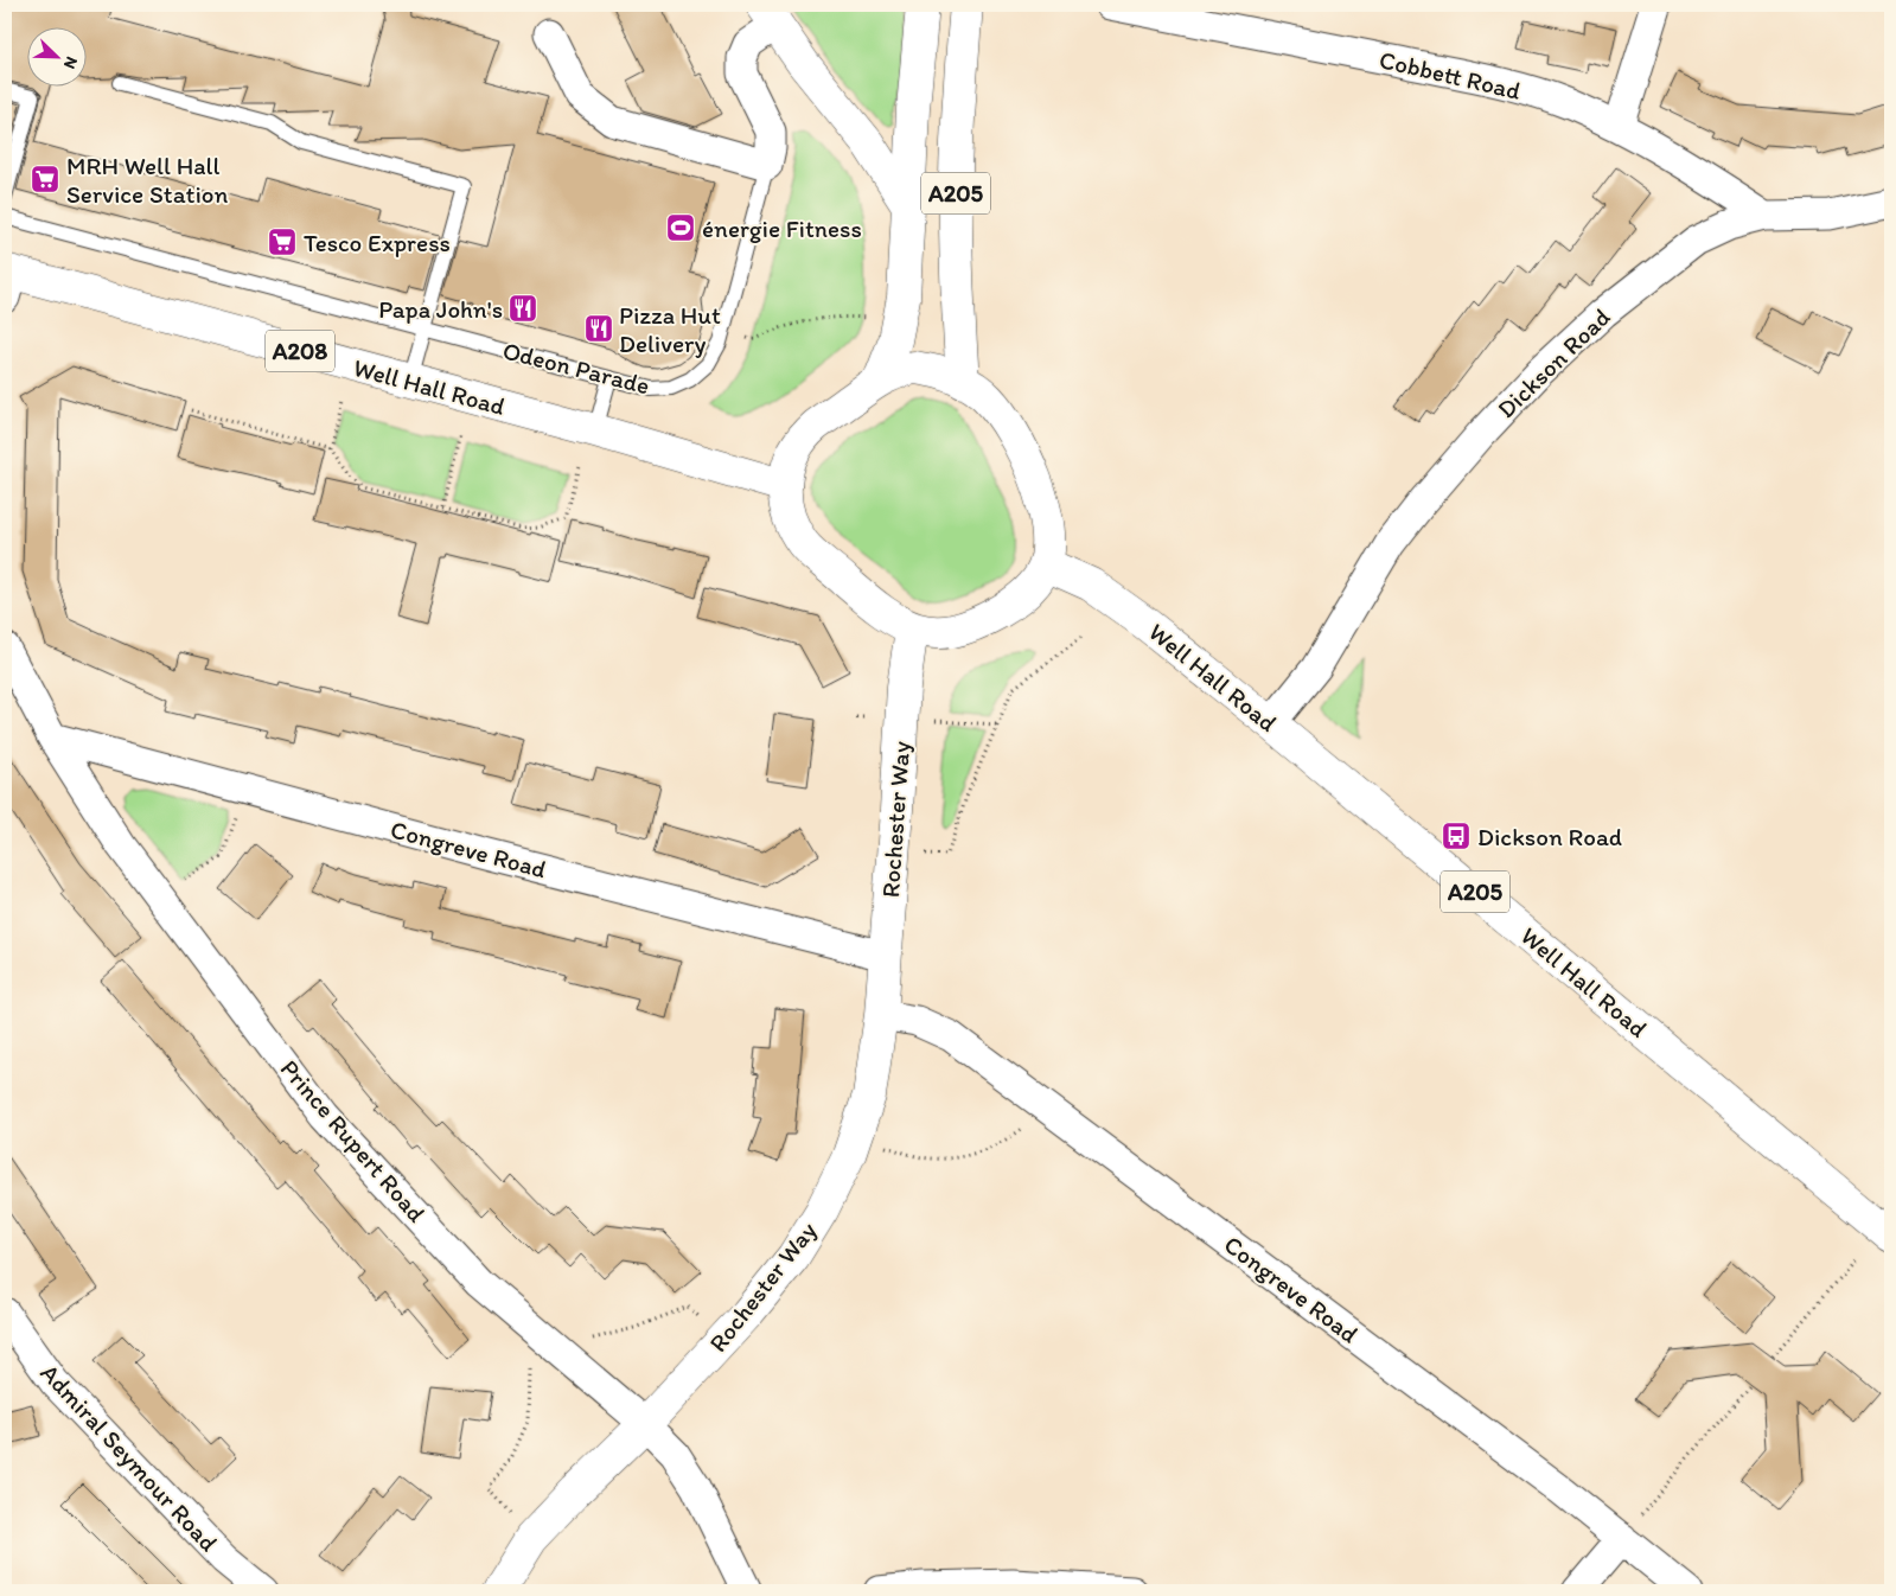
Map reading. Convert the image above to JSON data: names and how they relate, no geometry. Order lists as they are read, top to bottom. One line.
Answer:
{"streets":{"main road":["A205","A208","Well Hall Road","Rochester Way"],"street":["Cobbett Road","Dickson Road","Odeon Parade","Congreve Road","Prince Rupert Road","Admiral Seymour Road"]},"crossings":[["Cobbett Road","Dickson Road"],["A205","Odeon Parade"],["Dickson Road","Well Hall Road"],["Rochester Way","Congreve Road"],["Rochester Way","Prince Rupert Road"],["Congreve Road","Prince Rupert Road"]],"places":{"supermarket":["MRH Well Hall Service Station","Tesco Express"],"sports":["énergie Fitness"],"restaurant":["Papa John's","Pizza Hut Delivery"],"bus stop":["Dickson Road"]},"north":"bottom right"}
